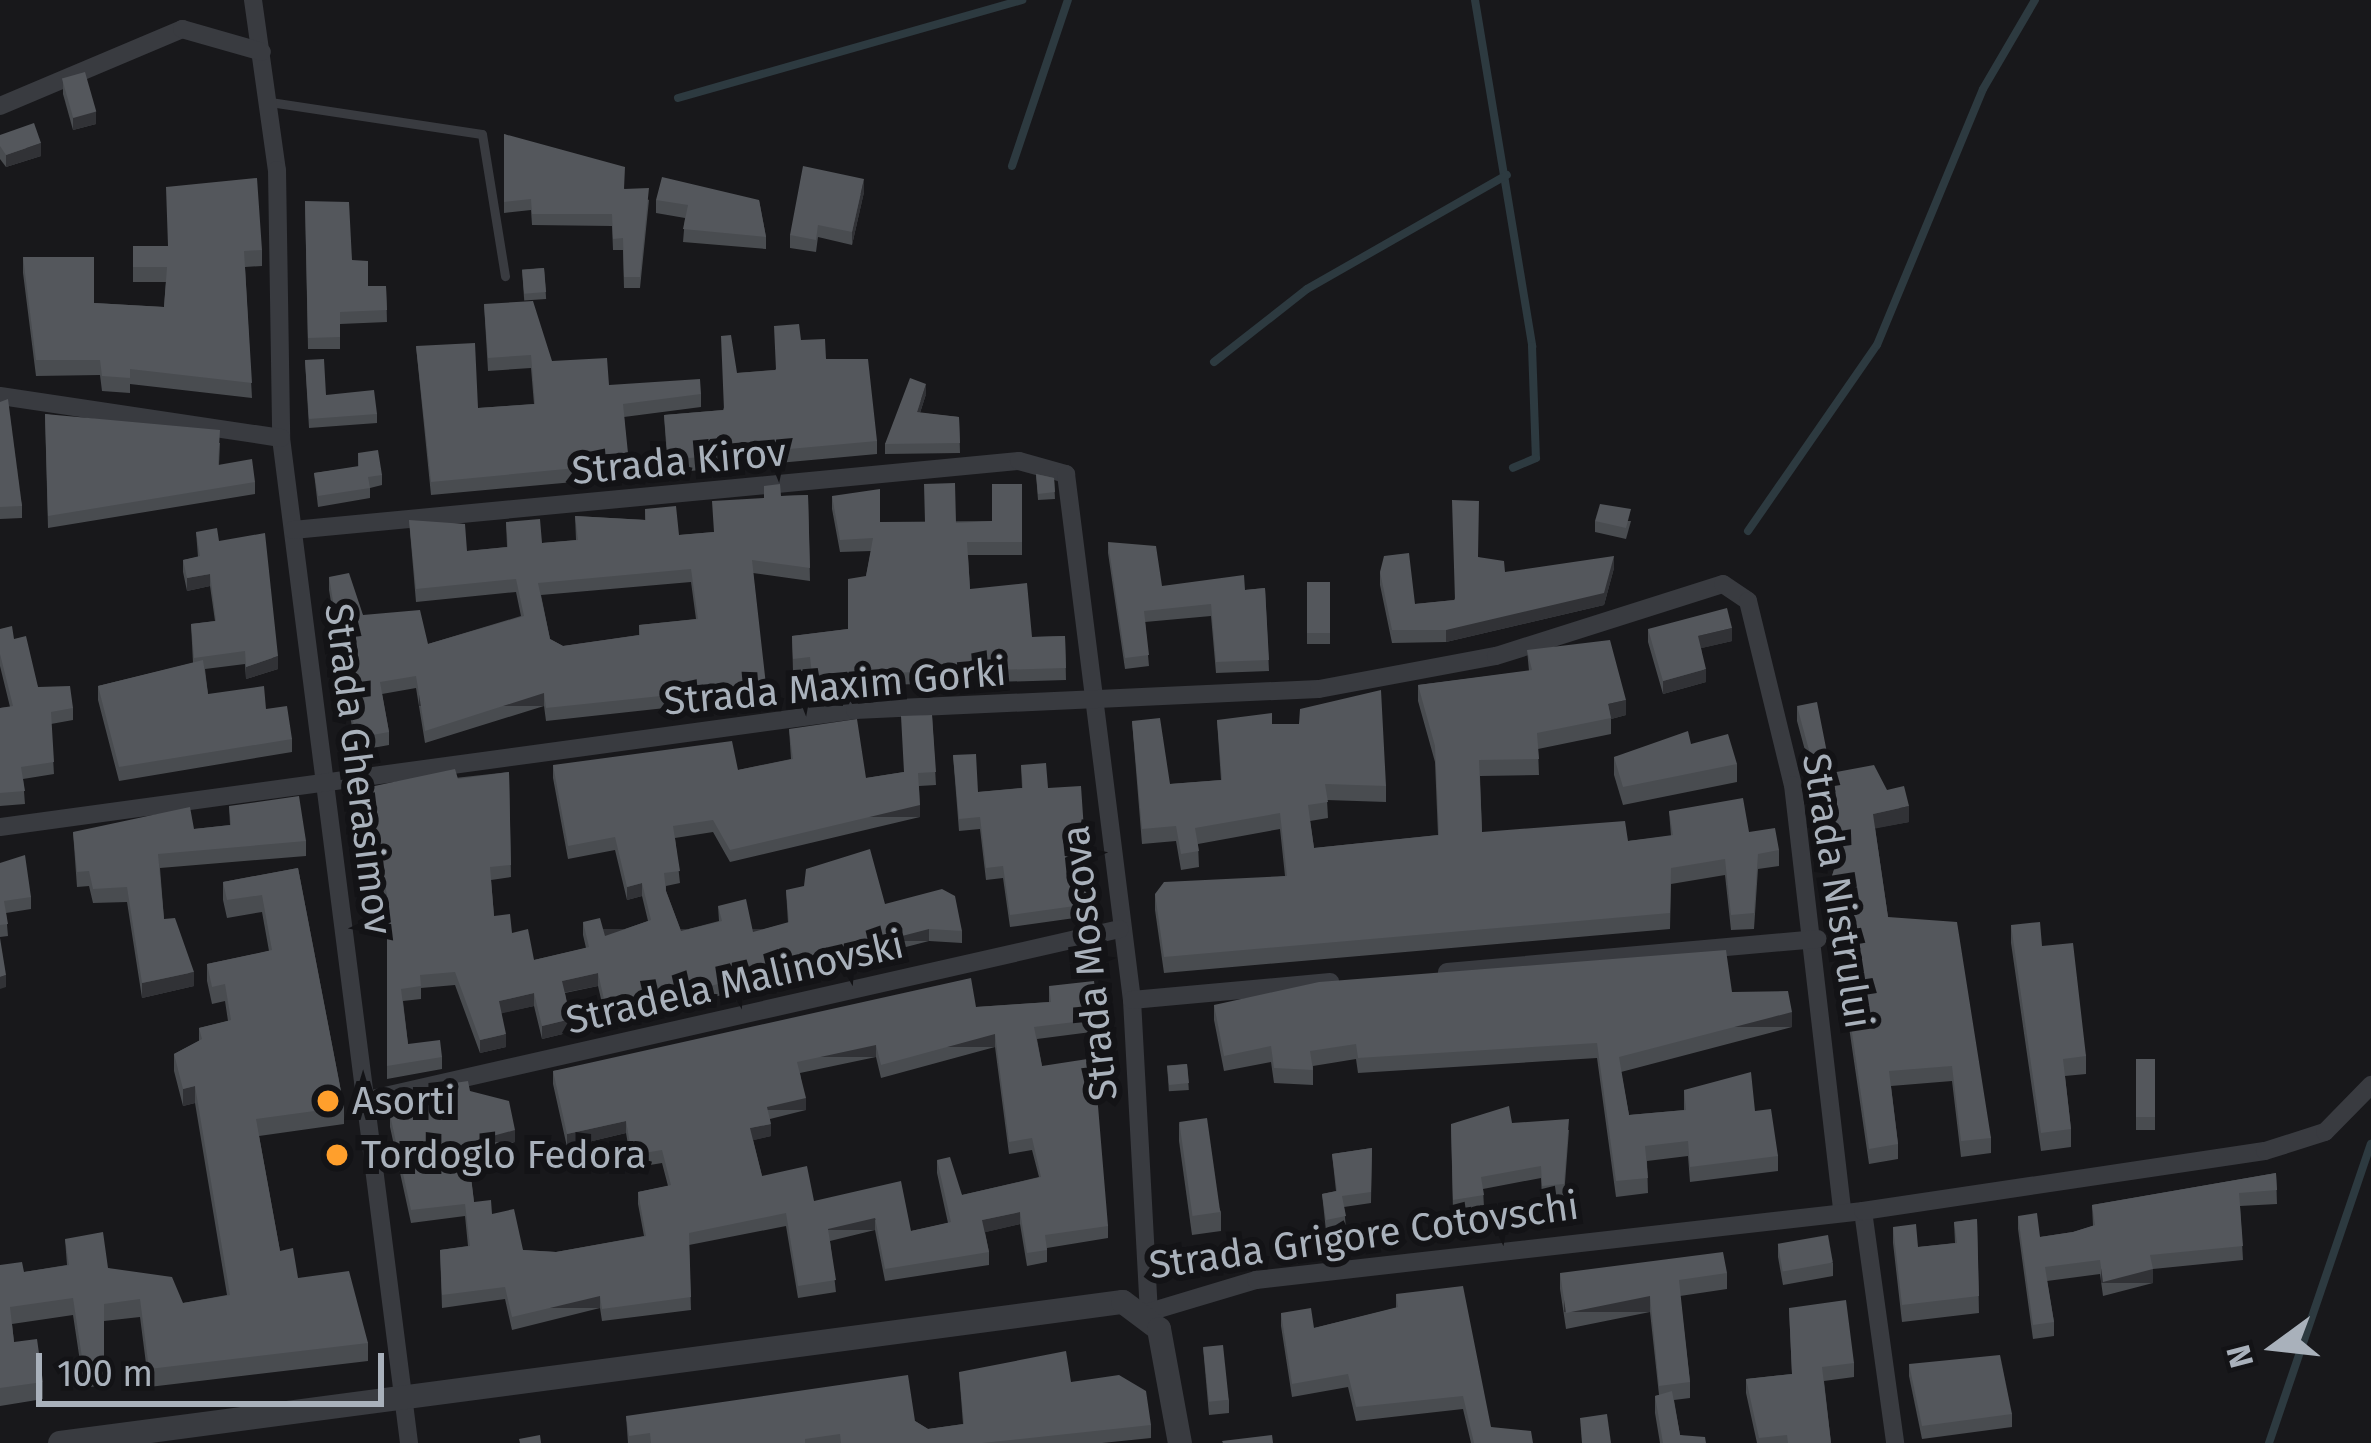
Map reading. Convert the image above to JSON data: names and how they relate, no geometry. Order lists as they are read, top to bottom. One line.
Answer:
{"streets":{"street":["Strada Kirov","Strada Maxim Gorki","Strada Gherasimov","Strada Nistrului","Strada Moscova","Stradela Malinovski","Strada Grigore Cotovschi"]},"crossings":[["Strada Kirov","Strada Gherasimov"],["Strada Kirov","Strada Moscova"],["Strada Maxim Gorki","Strada Gherasimov"],["Strada Maxim Gorki","Strada Nistrului"],["Strada Maxim Gorki","Strada Moscova"],["Strada Gherasimov","Stradela Malinovski"],["Strada Gherasimov","Strada Grigore Cotovschi"],["Strada Nistrului","Strada Grigore Cotovschi"],["Strada Moscova","Stradela Malinovski"],["Strada Moscova","Strada Grigore Cotovschi"]],"places":["Asorti","Tordoglo Fedora"],"scale_bar":"100 m","north":"left"}
